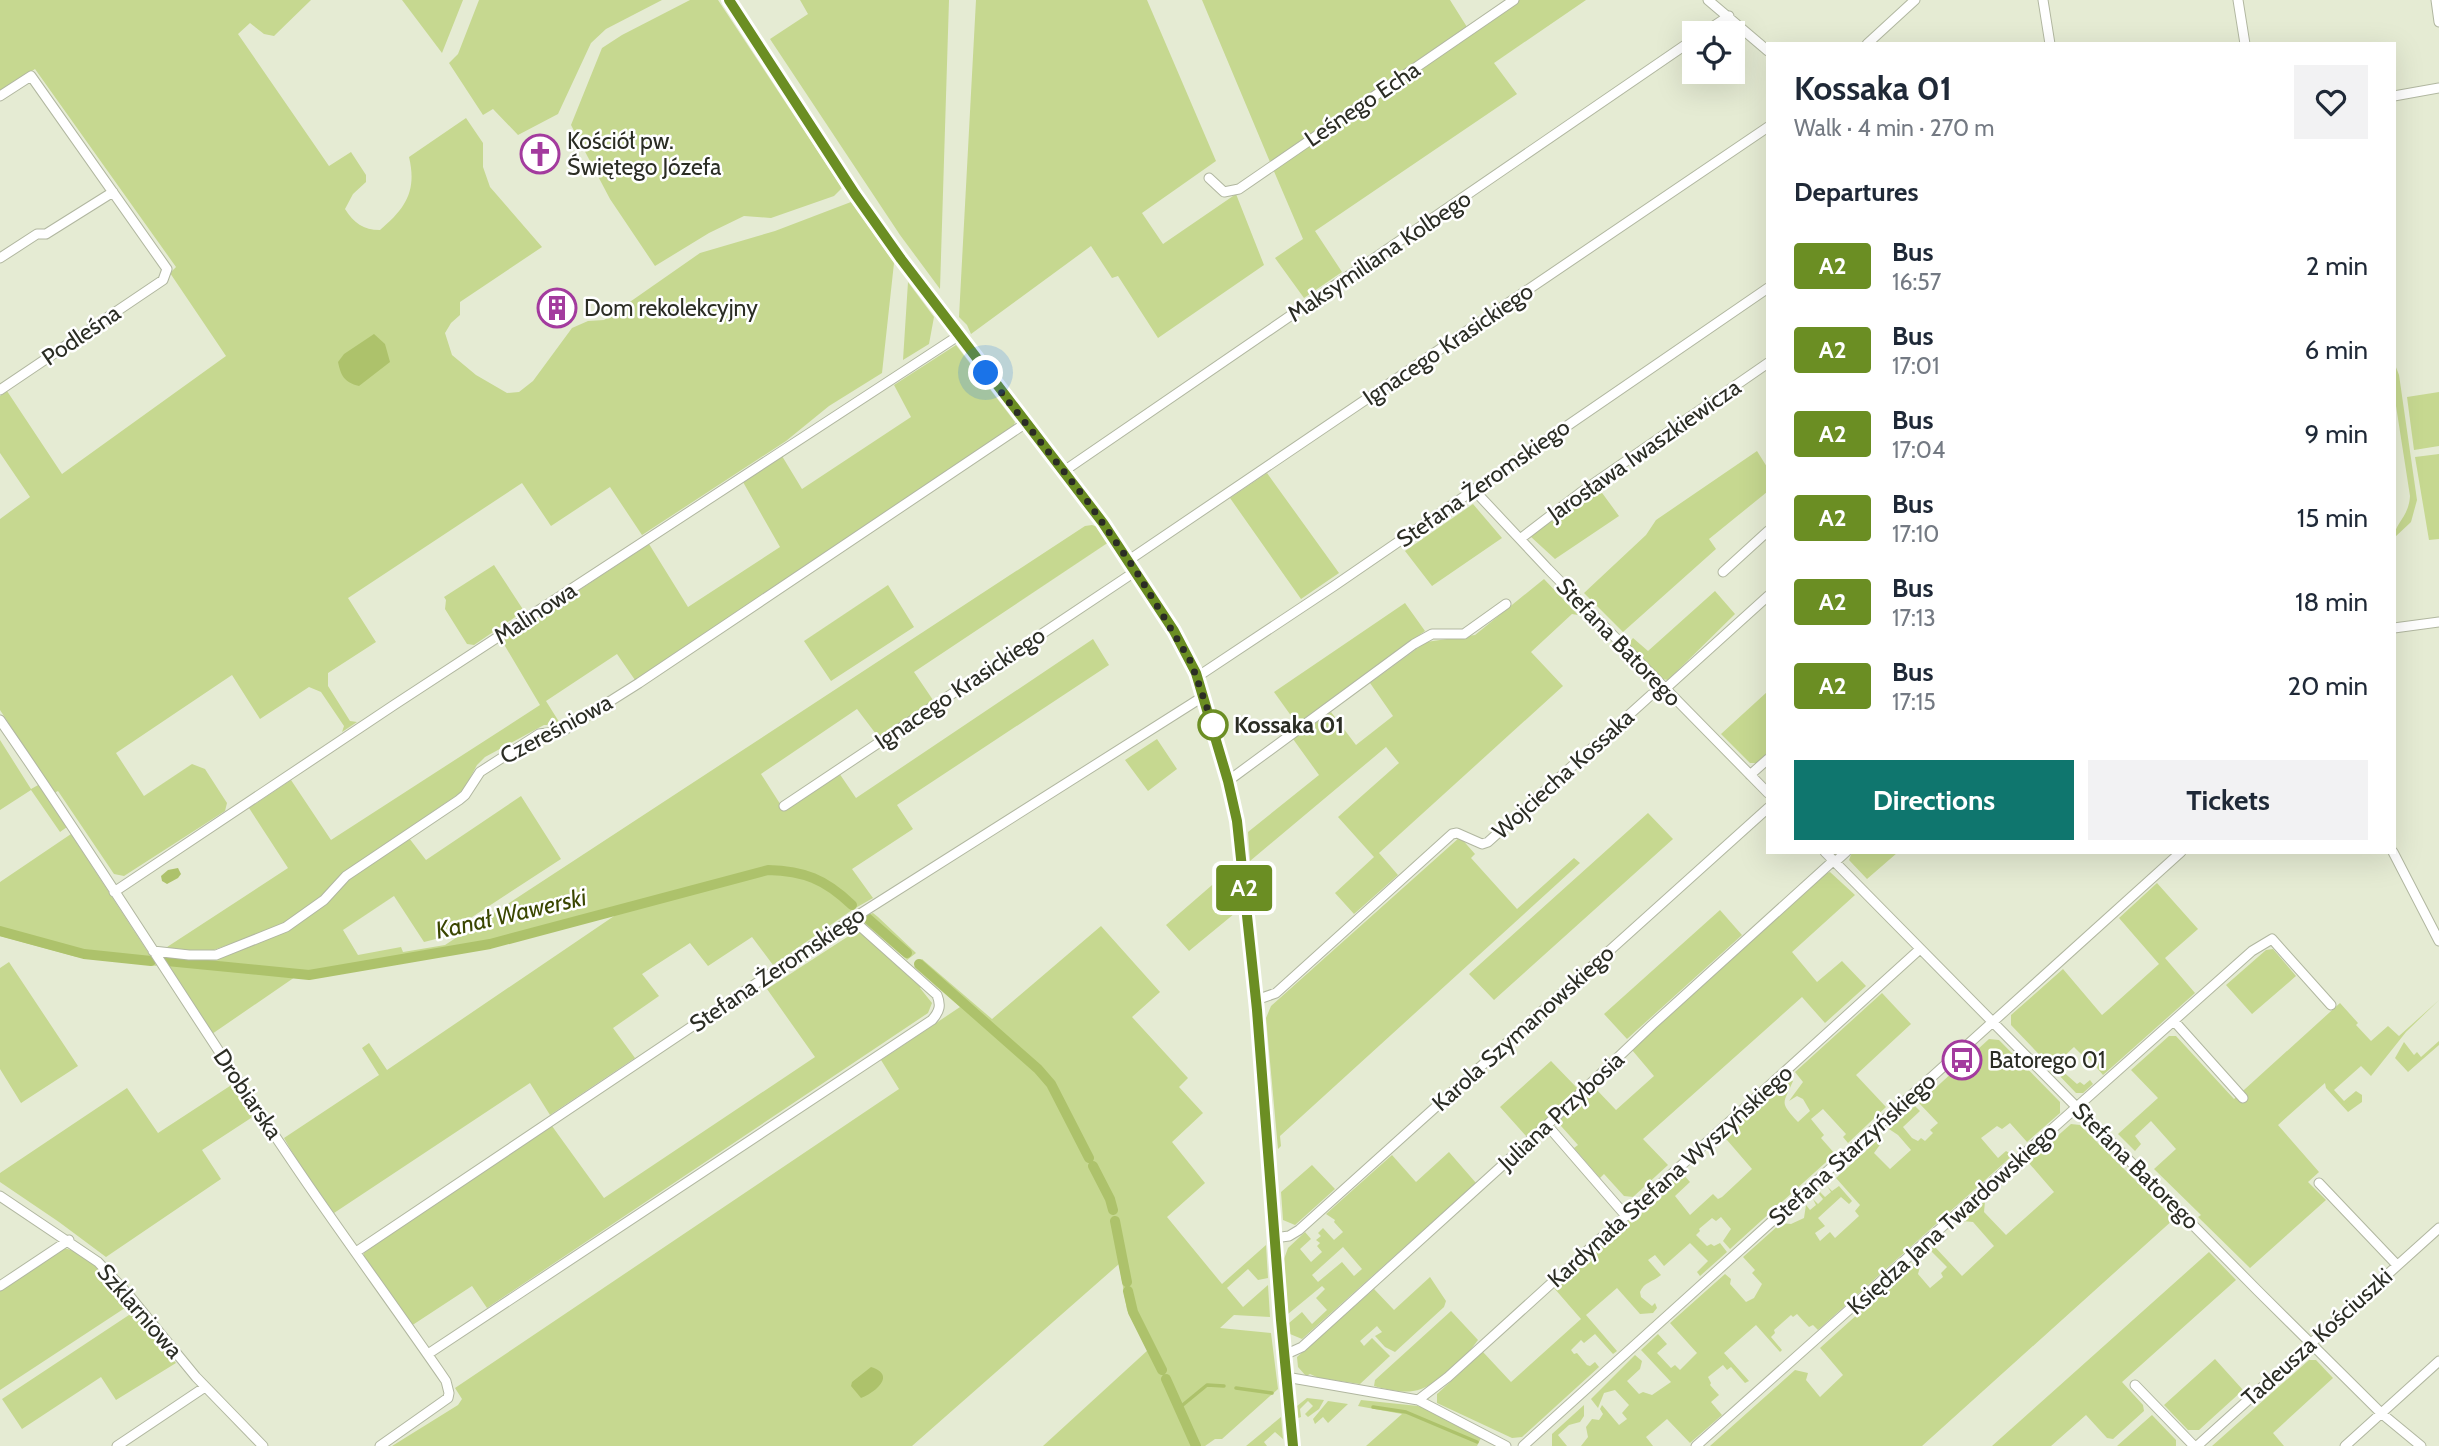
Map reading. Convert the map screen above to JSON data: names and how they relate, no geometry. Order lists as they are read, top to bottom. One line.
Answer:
{"streets":{"street":["Leśnego Echa","Maksymiliana Kolbego","Podleśna","Ignacego Krasickiego","Jarosława Iwaszkiewicza","Stefana Żeromskiego","Malinowa","Stefana Batorego","Czereśniowa","Wojciecha Kossaka","Karola Szymanowskiego","Drobiarska","Juliana Przybosia","Stefana Starzyńskiego","Kardynała Stefana Wyszyńskiego","Księdza Jana Twardowskiego","Szklarniowa","Tadeusza Kościuszki"]},"crossings":[["Jarosława Iwaszkiewicza","Stefana Batorego"],["Stefana Żeromskiego","Stefana Batorego"],["Stefana Żeromskiego","Drobiarska"],["Malinowa","Drobiarska"],["Stefana Batorego","Wojciecha Kossaka"],["Stefana Batorego","Juliana Przybosia"],["Stefana Batorego","Stefana Starzyńskiego"],["Stefana Batorego","Kardynała Stefana Wyszyńskiego"],["Stefana Batorego","Księdza Jana Twardowskiego"],["Stefana Batorego","Tadeusza Kościuszki"],["Czereśniowa","Drobiarska"]],"water":["Kanał Wawerski"],"places":{"church":["Kościół pw. Świętego Józefa"],"building":["Dom rekolekcyjny"],"other":["Kossaka 01"],"bus stop":["Batorego 01"]},"lines":["bus line A2"],"page":{"on_map":"A2","heading":[["Kossaka 01","Walk · 4 min · 270 m"],"Departures"],"list":[{"mark":"A2","name":"Bus","note":"16:57","value":"2 min"},{"mark":"A2","name":"Bus","note":"17:01","value":"6 min"},{"mark":"A2","name":"Bus","note":"17:04","value":"9 min"},{"mark":"A2","name":"Bus","note":"17:10","value":"15 min"},{"mark":"A2","name":"Bus","note":"17:13","value":"18 min"},{"mark":"A2","name":"Bus","note":"17:15","value":"20 min"}],"buttons":["Directions","Tickets"]}}
